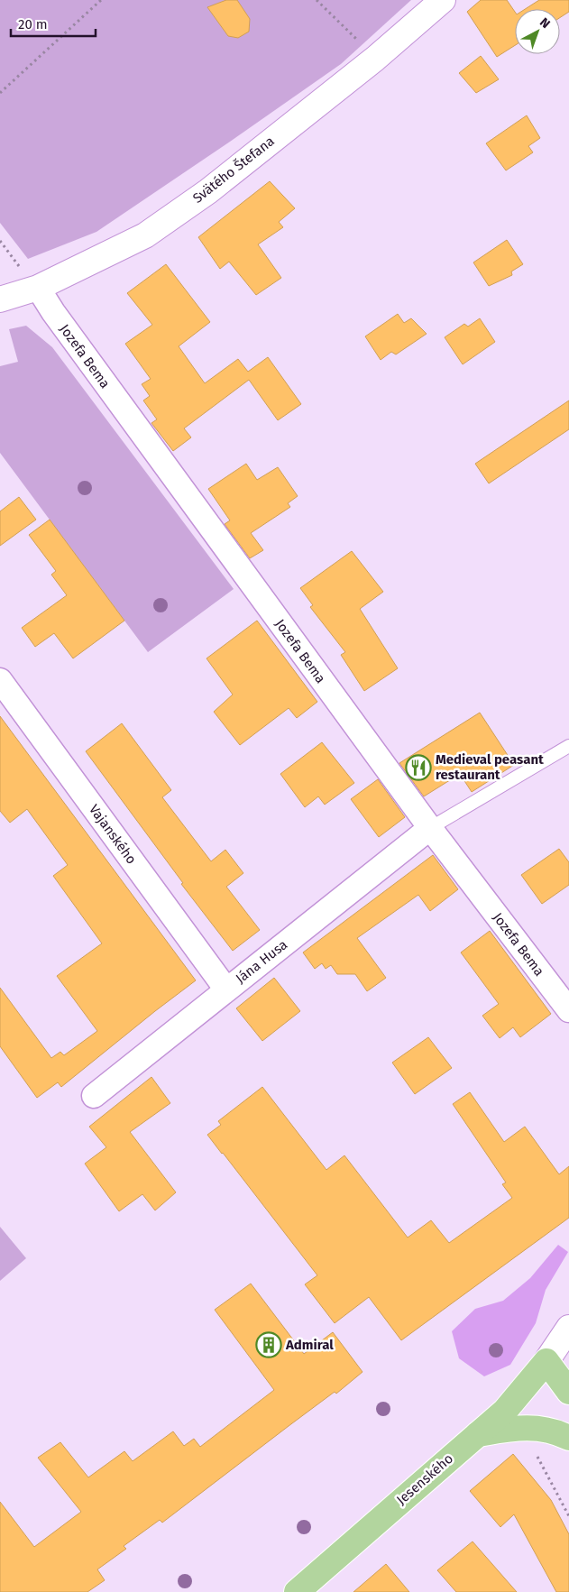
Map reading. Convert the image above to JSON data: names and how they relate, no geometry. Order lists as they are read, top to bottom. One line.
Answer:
{"streets":{"main road":["Jesenského"],"street":["Svätého Štefana","Jozefa Bema","Vajanského","Jána Husa"]},"crossings":[["Svätého Štefana","Jozefa Bema"],["Jozefa Bema","Jána Husa"],["Vajanského","Jána Husa"]],"places":{"restaurant":["Medieval peasant restaurant"],"building":["Admiral"]},"scale_bar":"20 m","north":"top right"}
